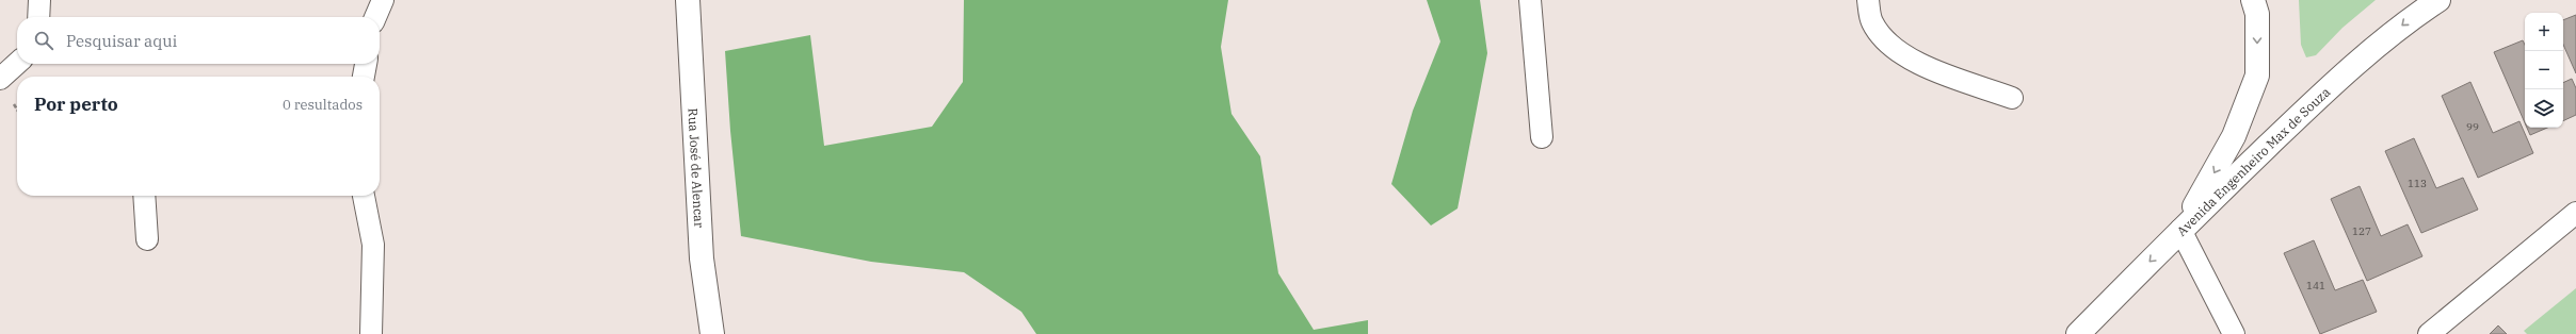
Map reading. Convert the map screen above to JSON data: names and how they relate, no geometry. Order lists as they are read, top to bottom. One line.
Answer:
{"streets":{"main road":["Avenida Engenheiro Max de Souza","Rua José de Alencar"]},"one_way":["Avenida Engenheiro Max de Souza"],"house_numbers":["99","113","127","141"],"page":{"map_buttons":["+","−"],"search":"Pesquisar aqui","heading":["Por perto","0 resultados"]}}
